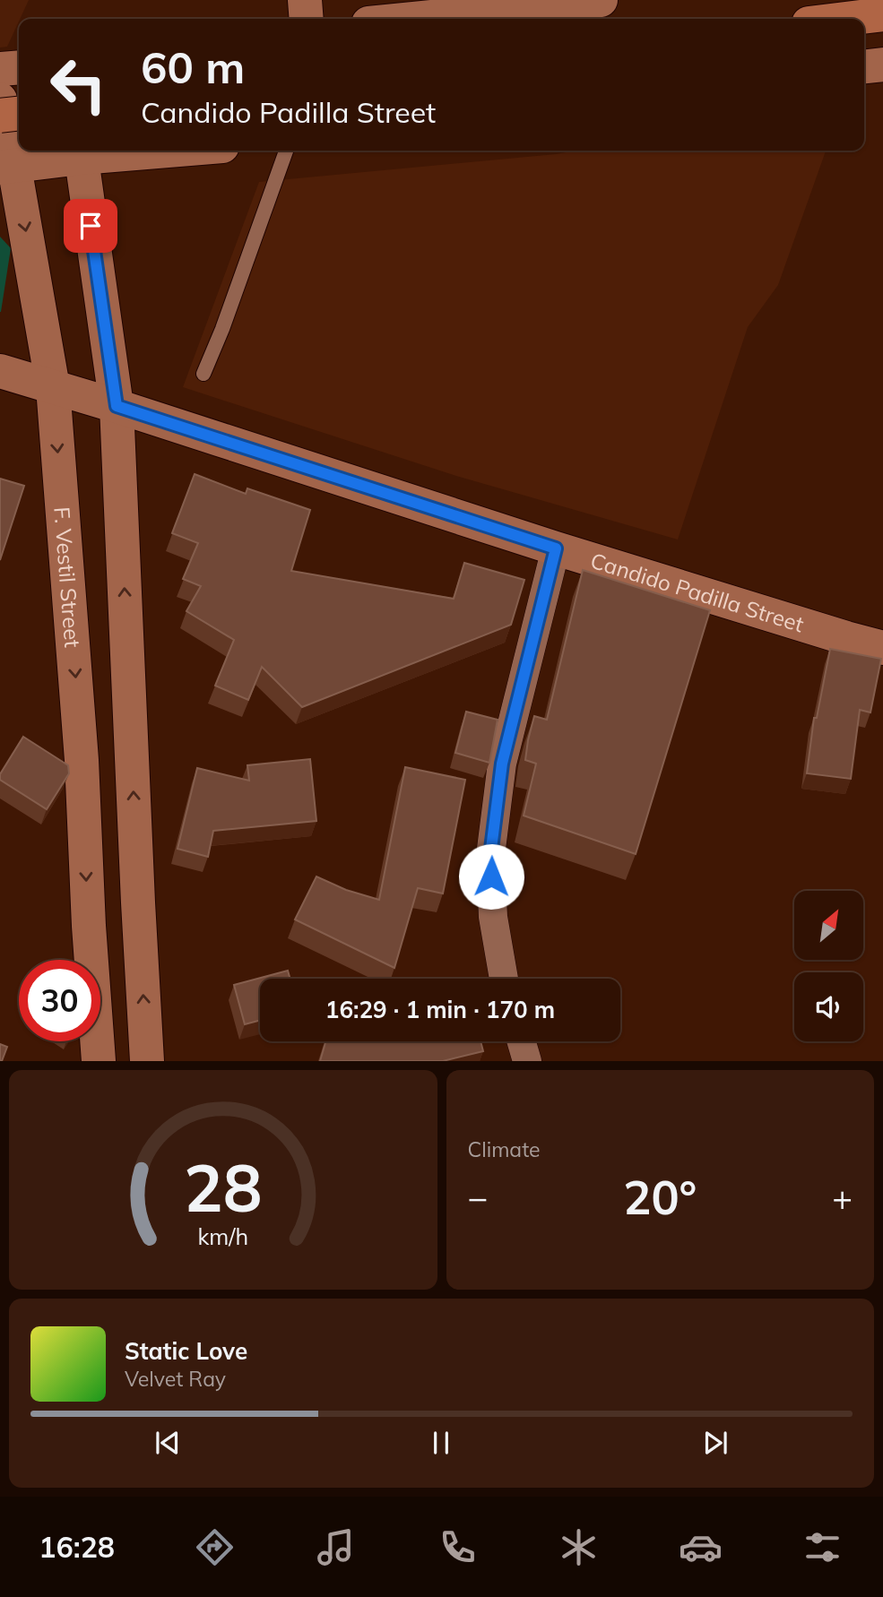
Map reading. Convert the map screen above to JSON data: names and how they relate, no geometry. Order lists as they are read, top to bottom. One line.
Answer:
{"streets":{"main road":["F. Vestil Street","Candido Padilla Street"]},"crossings":[["F. Vestil Street","Candido Padilla Street"]],"north":"top right","page":{"turn":["60 m","Candido Padilla Street"],"limit":"30","trip":"16:29 · 1 min · 170 m","tile":"Climate","heat":["−","20°","+"],"song":["Static Love","Velvet Ray"],"tabs":"16:28","gauge":["28","km/h"]}}
